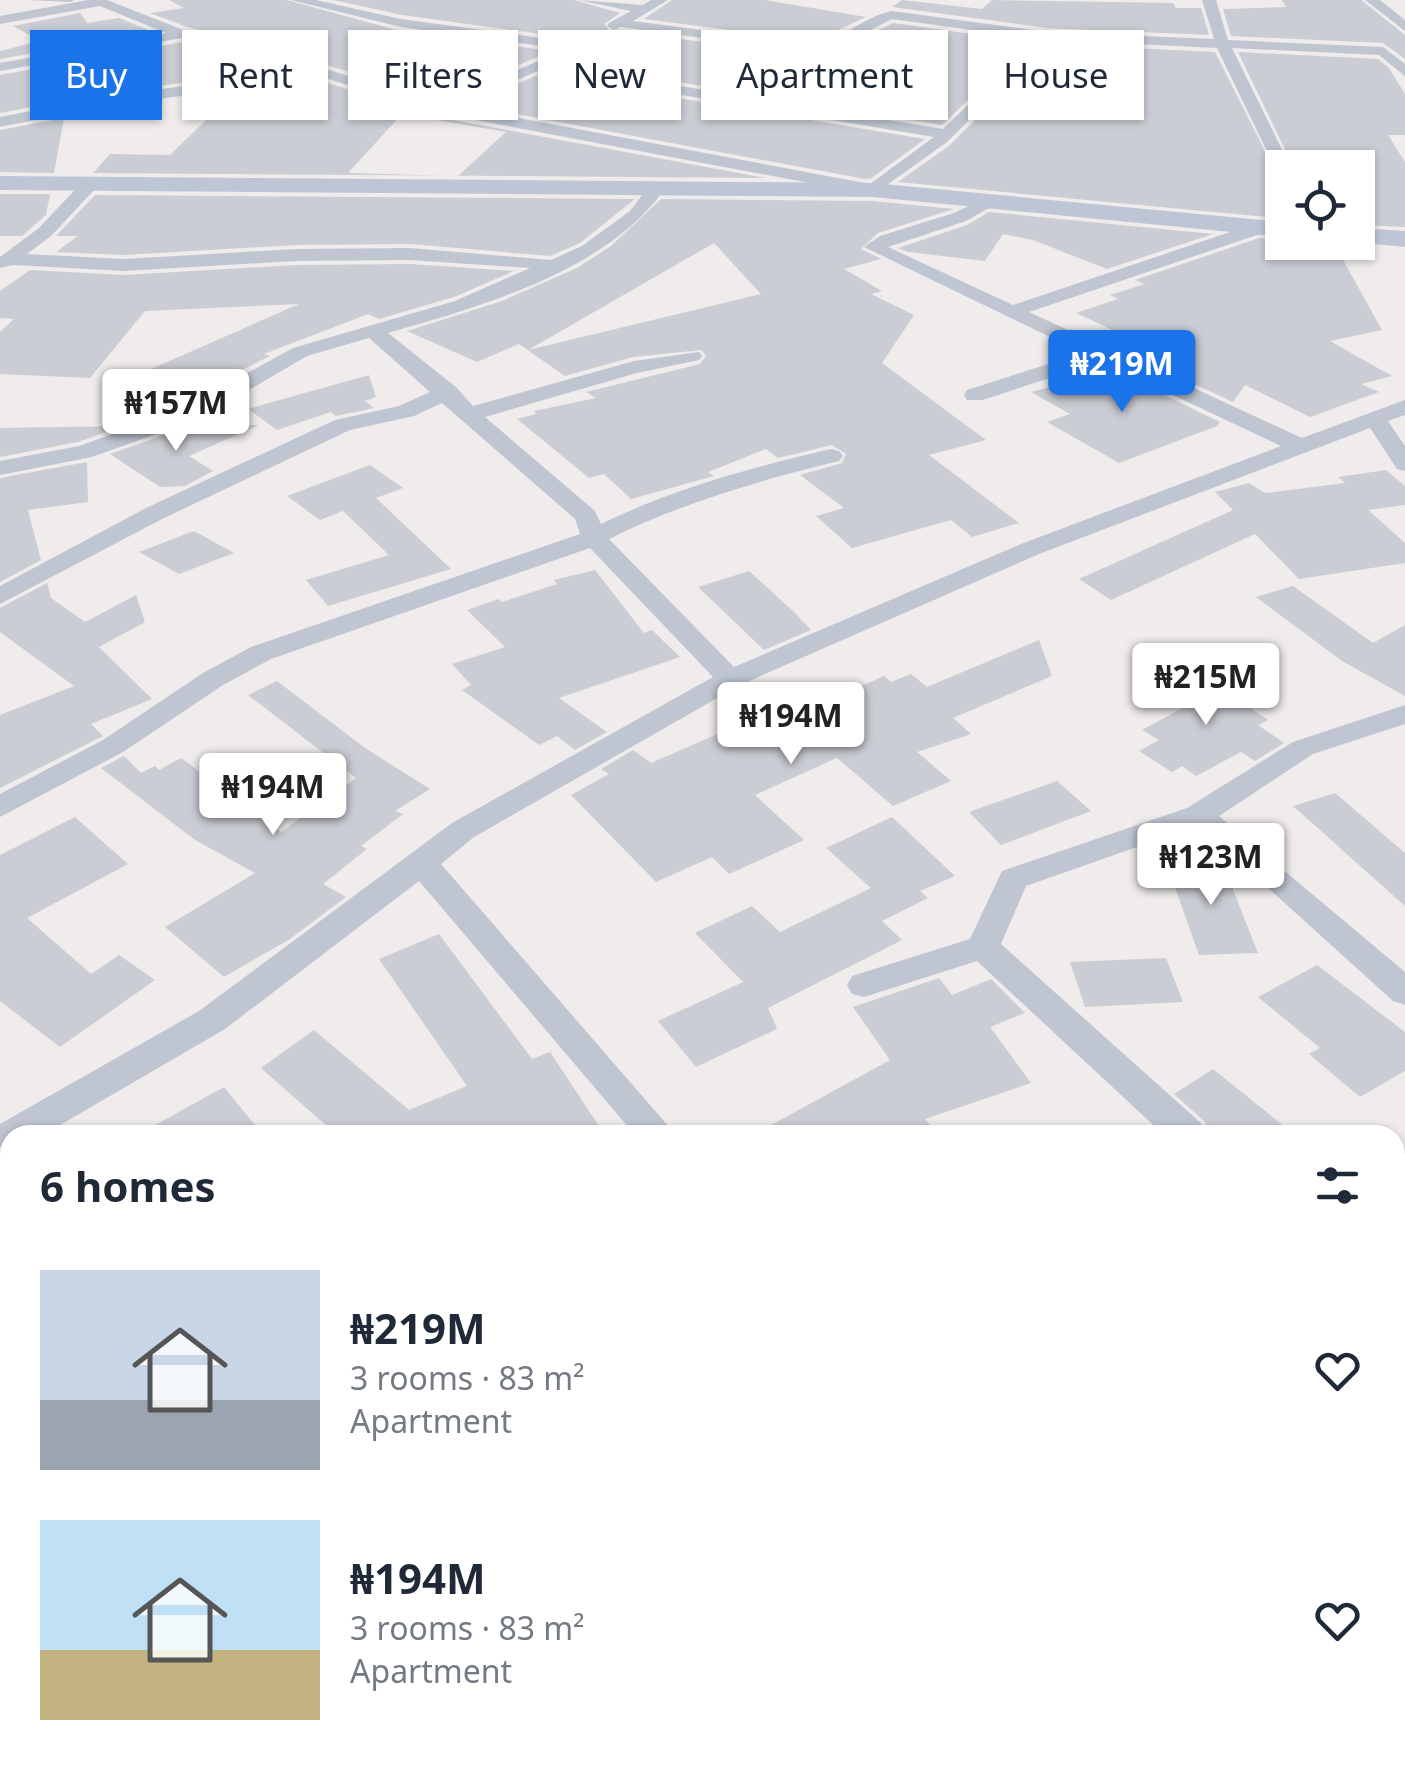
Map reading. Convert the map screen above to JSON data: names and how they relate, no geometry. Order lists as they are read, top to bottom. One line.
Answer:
{"page":{"chip":["Buy","Rent","Filters","New","Apartment","House"],"price":["₦219M","₦157M","₦215M","₦194M","₦194M","₦123M"],"heading":"6 homes","list":[{"name":"₦219M","note":"3 rooms · 83 m² · Apartment"},{"name":"₦194M","note":"3 rooms · 83 m² · Apartment"}]}}
